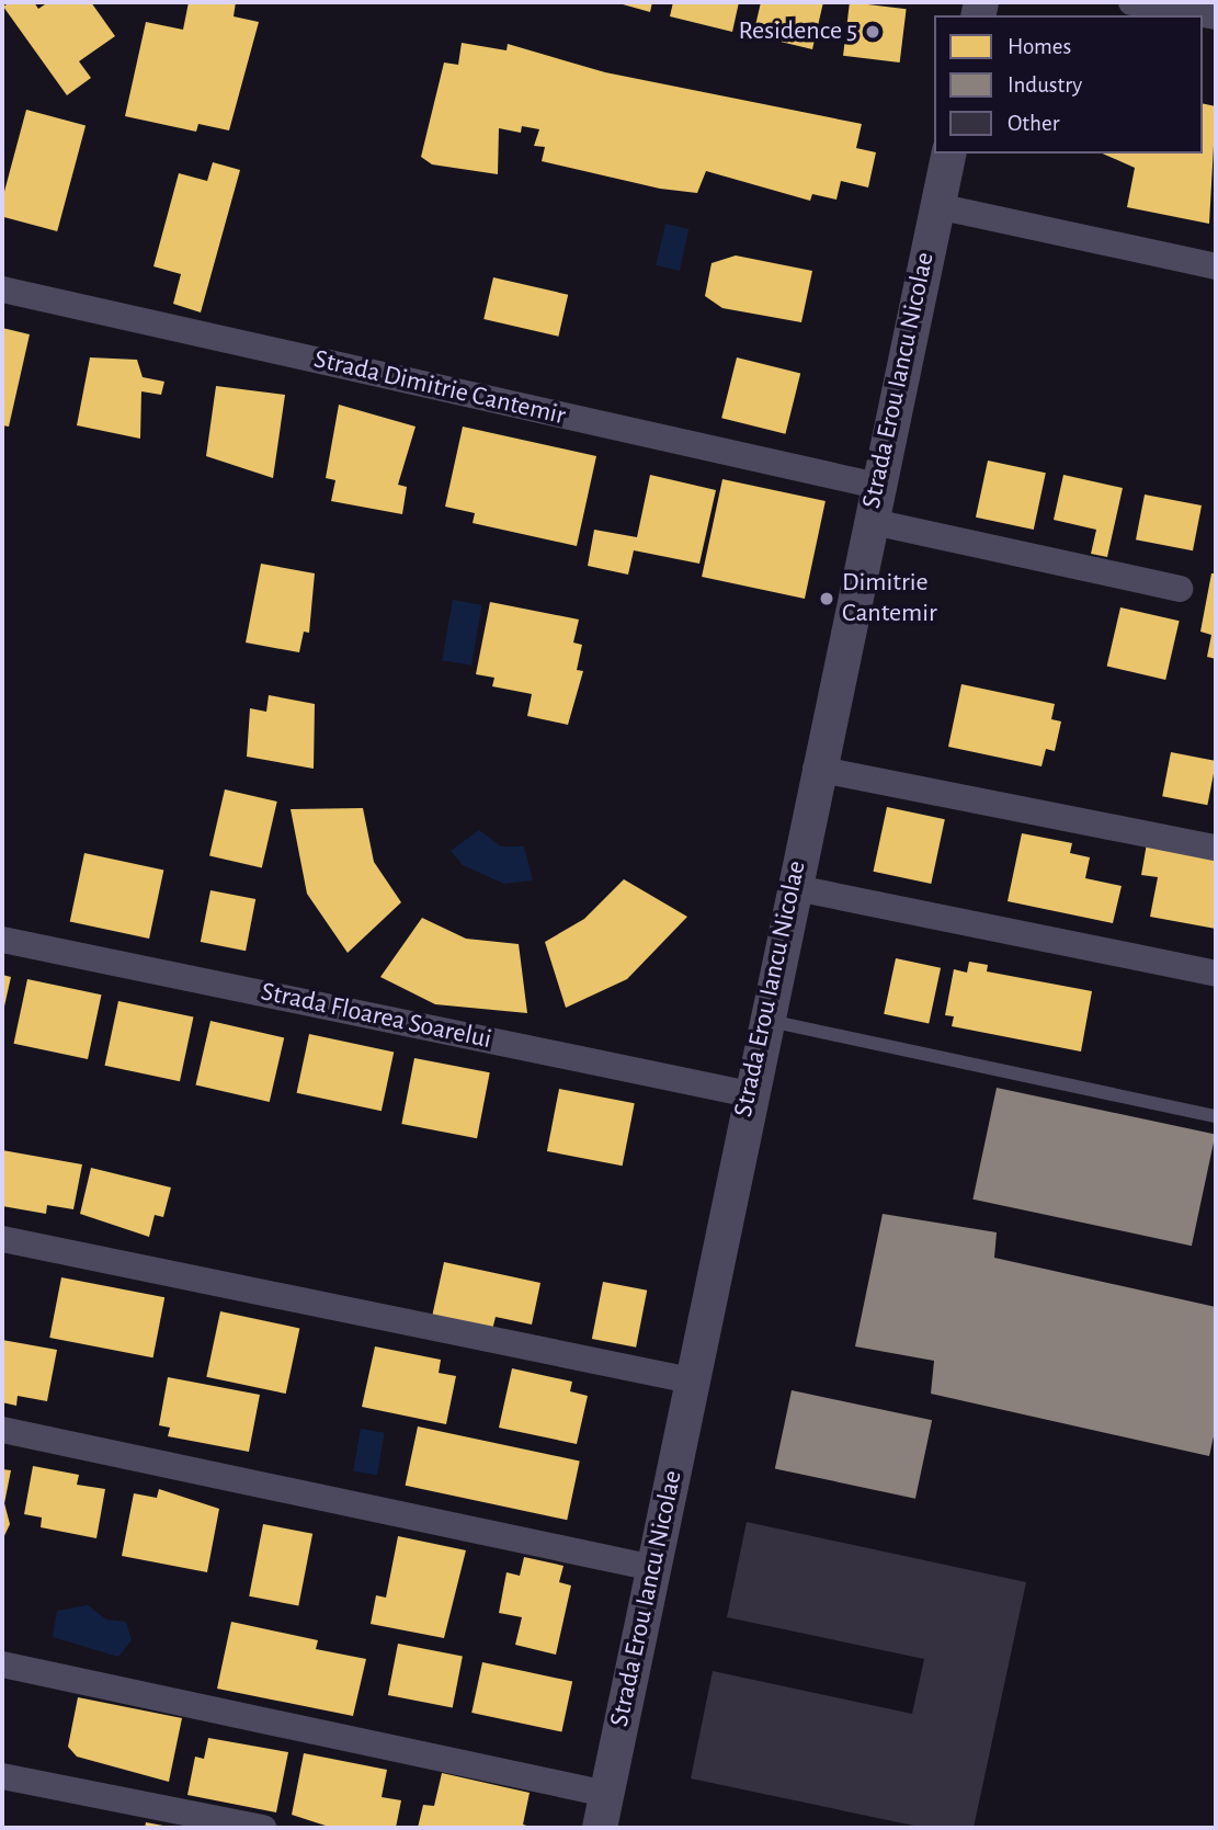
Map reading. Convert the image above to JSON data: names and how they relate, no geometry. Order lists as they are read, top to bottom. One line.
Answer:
{"streets":{"street":["Strada Erou Iancu Nicolae","Strada Dimitrie Cantemir","Strada Floarea Soarelui"]},"crossings":[["Strada Erou Iancu Nicolae","Strada Dimitrie Cantemir"],["Strada Erou Iancu Nicolae","Strada Floarea Soarelui"]],"places":["Residence 5","Dimitrie Cantemir"],"legend":["Homes","Industry","Other"]}
